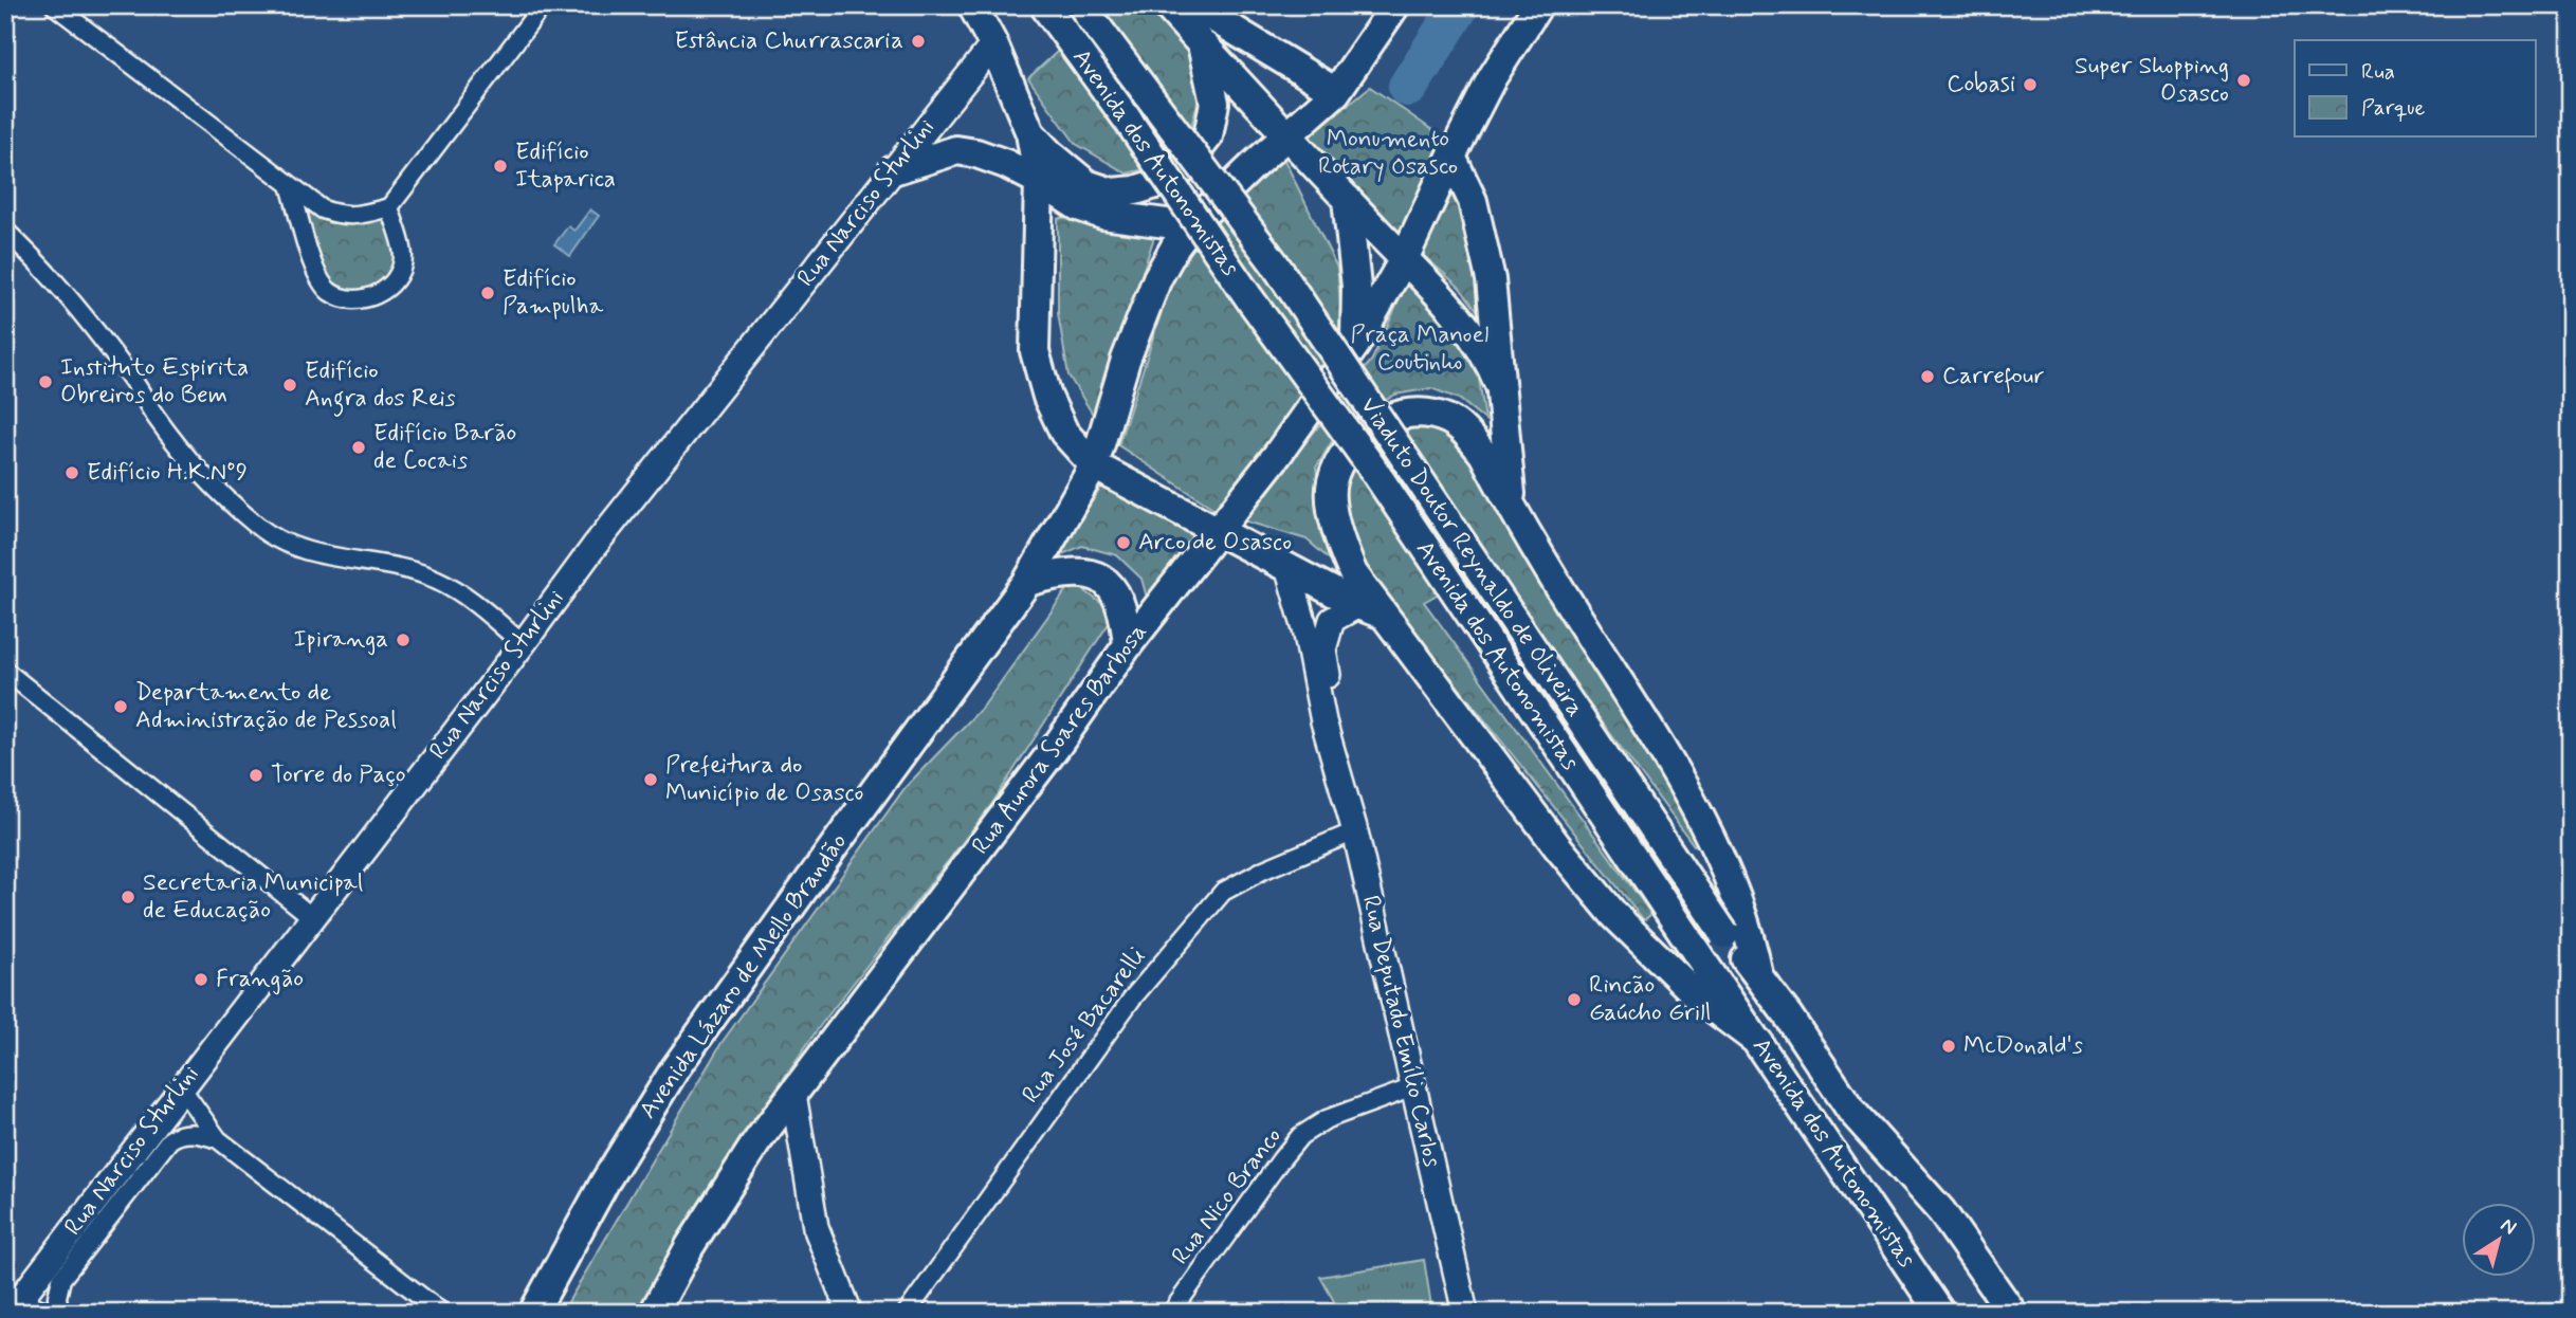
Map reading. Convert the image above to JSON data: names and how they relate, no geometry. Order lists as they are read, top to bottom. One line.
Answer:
{"streets":{"main road":["Avenida dos Autonomistas","Rua Narciso Sturlini","Viaduto Doutor Reynaldo de Oliveira","Rua Aurora Soares Barbosa","Avenida Lázaro de Mello Brandão","Rua Deputado Emílio Carlos"],"street":["Rua José Bacarelli","Rua Nico Branco"]},"crossings":[["Avenida dos Autonomistas","Viaduto Doutor Reynaldo de Oliveira"],["Rua José Bacarelli","Rua Deputado Emílio Carlos"],["Rua Deputado Emílio Carlos","Rua Nico Branco"]],"parks":["Monumento Rotary Osasco","Praça Manoel Coutinho"],"places":["Estância Churrascaria","Super Shopping Osasco","Cobasi","Edifício Itaparica","Edifício Pampulha","Carrefour","Instituto Espirita Obreiros do Bem","Edifício Angra dos Reis","Edifício Barão de Cocais","Edifício H.K.Nº9","Arco de Osasco","Ipiranga","Departamento de Administração de Pessoal","Torre do Paço","Prefeitura do Município de Osasco","Secretaria Municipal de Educação","Frangão","Rincão Gaúcho Grill","McDonald's"],"legend":["Rua","Parque"],"north":"top right"}
